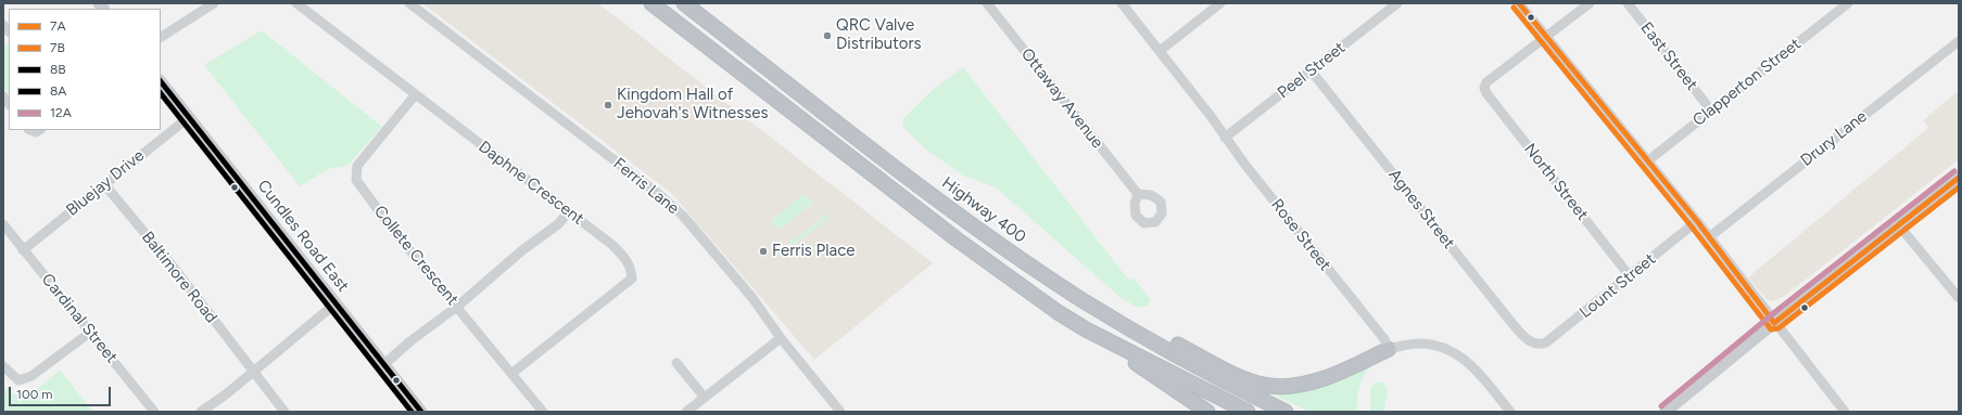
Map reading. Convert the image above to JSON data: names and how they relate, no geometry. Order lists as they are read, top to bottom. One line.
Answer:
{"streets":{"highway":["Highway 400"],"main road":["Cundles Road East"],"street":["East Street","Peel Street","Clapperton Street","Ottaway Avenue","Drury Lane","North Street","Bluejay Drive","Daphne Crescent","Ferris Lane","Agnes Street","Rose Street","Collete Crescent","Baltimore Road","Lount Street","Cardinal Street"]},"crossings":[["East Street","Clapperton Street"],["Peel Street","Agnes Street"],["Peel Street","Rose Street"],["North Street","Lount Street"],["Bluejay Drive","Cundles Road East"],["Bluejay Drive","Baltimore Road"],["Bluejay Drive","Cardinal Street"],["Daphne Crescent","Collete Crescent"],["Agnes Street","Lount Street"]],"places":["QRC Valve Distributors","Kingdom Hall of Jehovah's Witnesses","Ferris Place"],"lines":["transit line 7A","transit line 7B","transit line 8B","transit line 8A","transit line 12A"],"legend":["7A","7B","8B","8A","12A"],"scale_bar":"100 m"}
